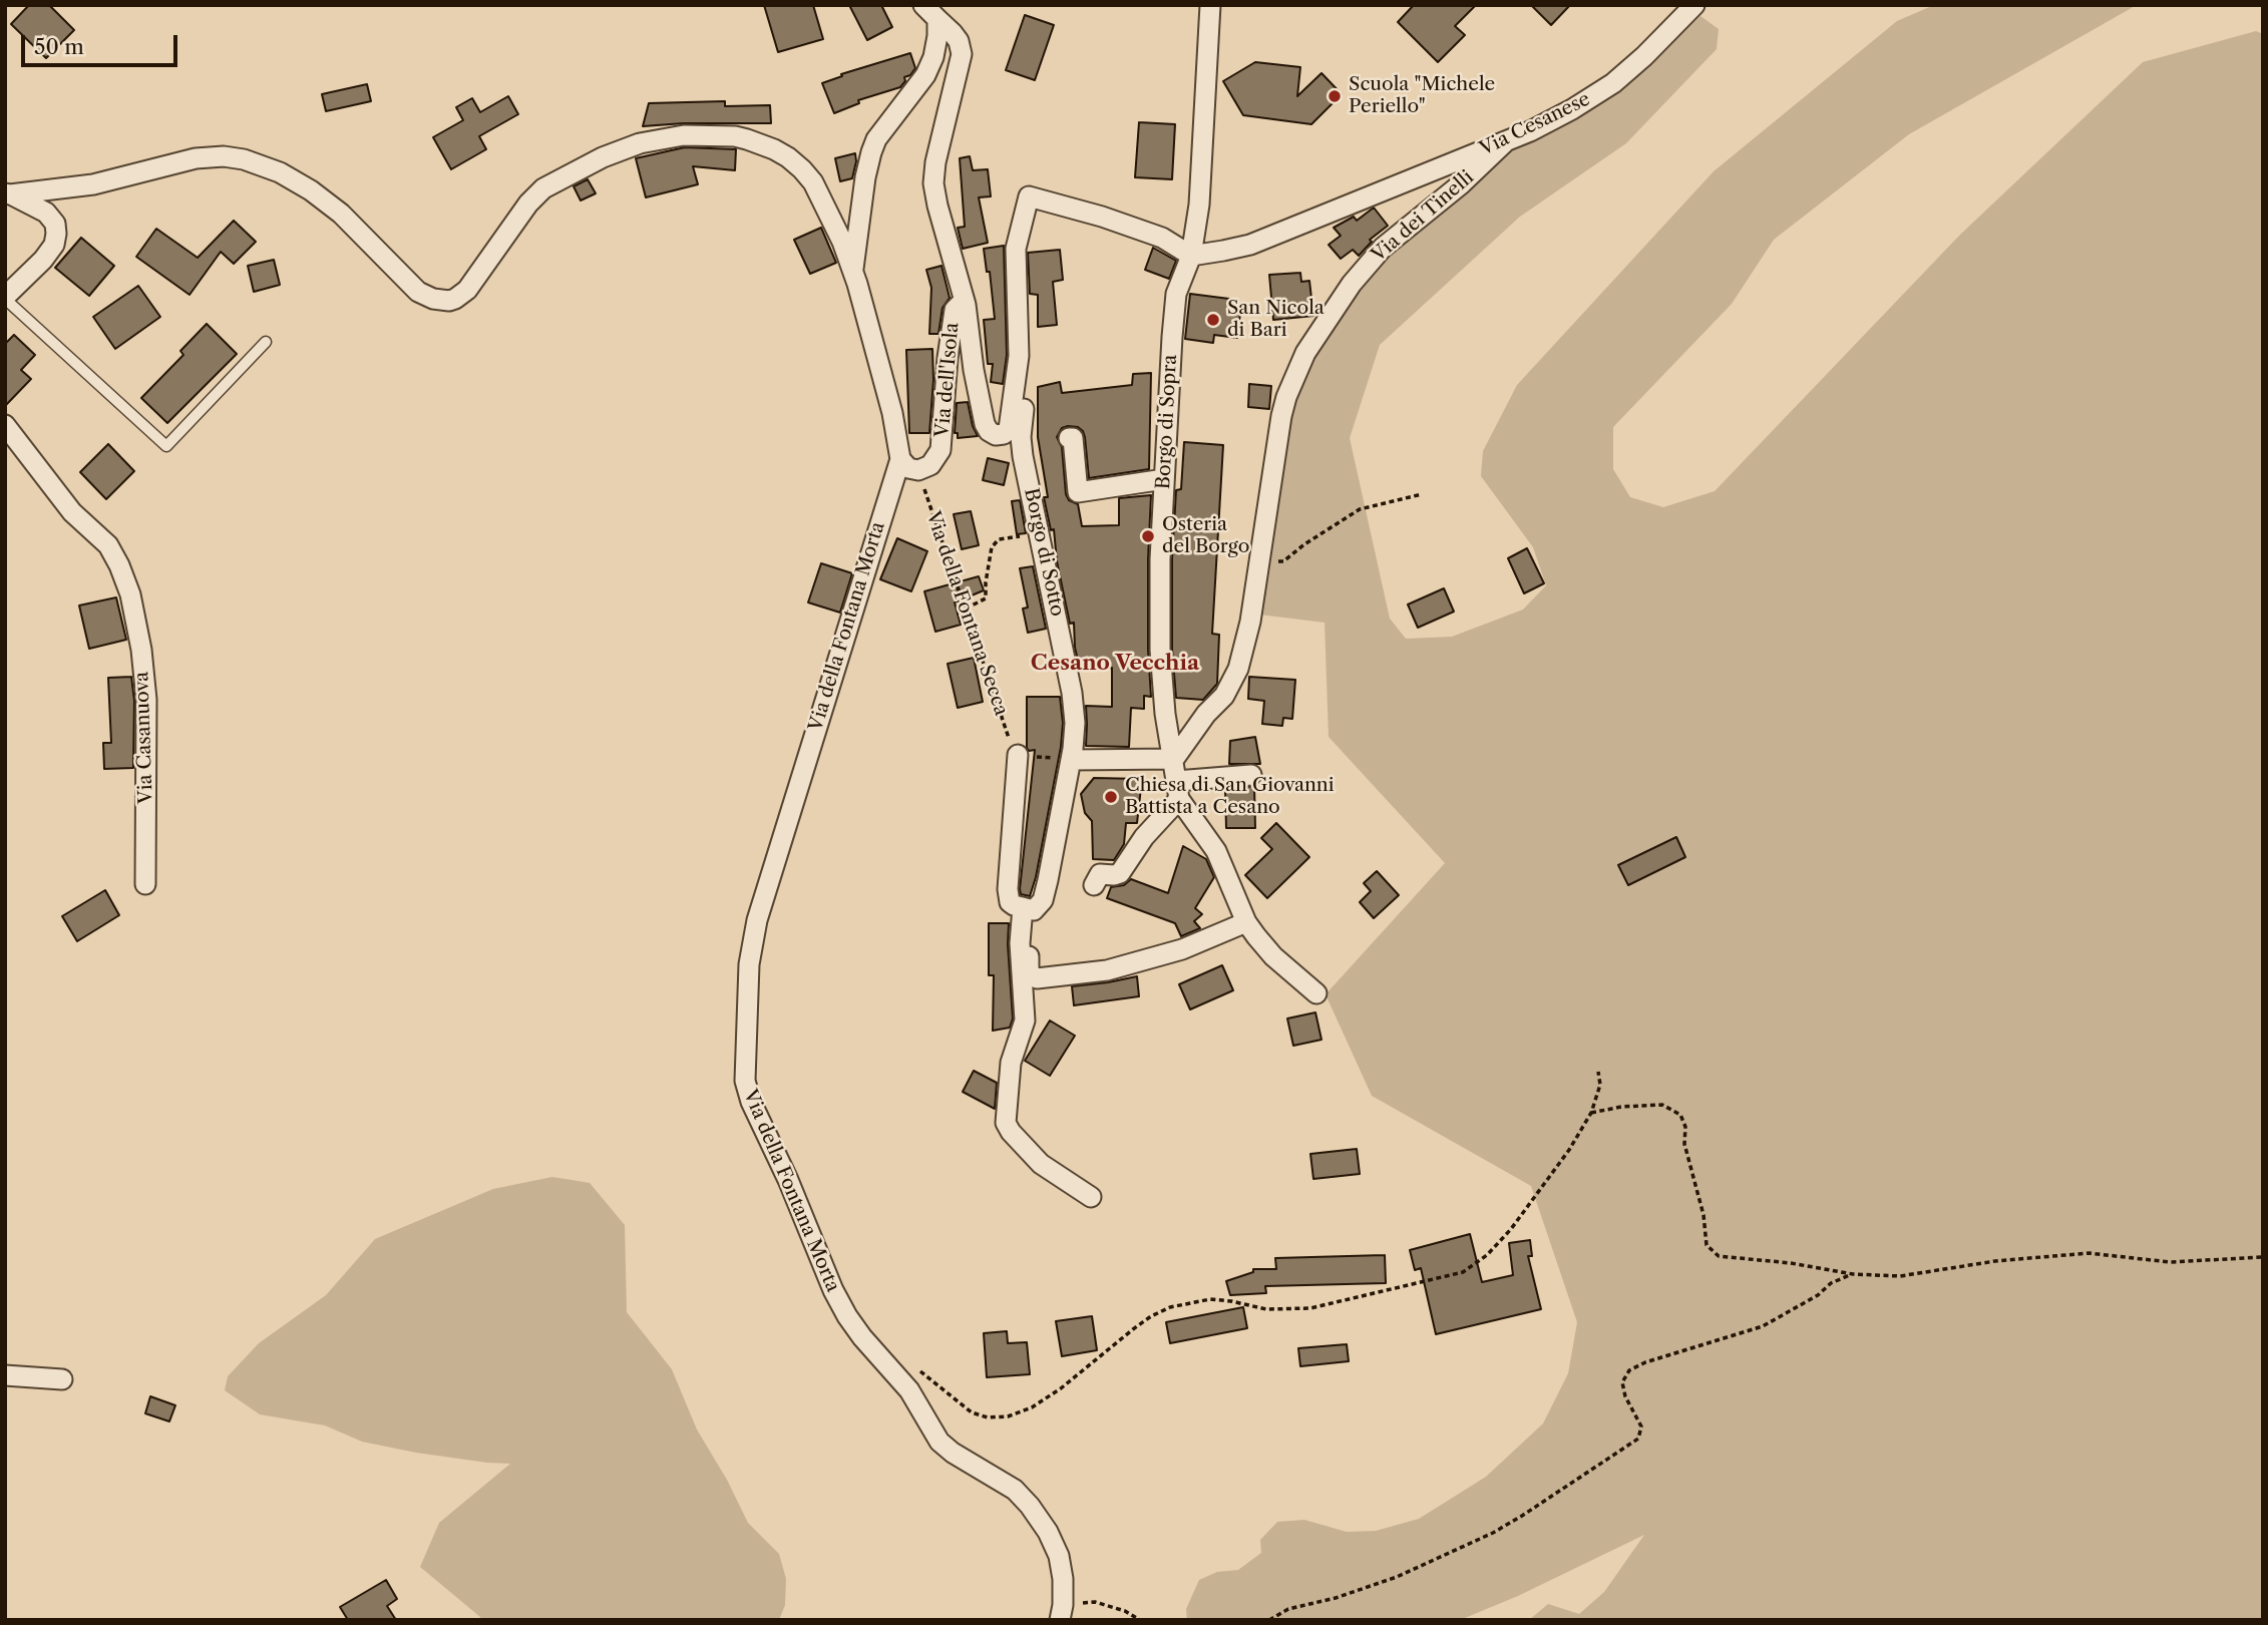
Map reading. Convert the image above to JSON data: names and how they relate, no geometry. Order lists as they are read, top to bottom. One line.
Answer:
{"streets":{"street":["Via Cesanese","Via dei Tinelli","Via dell'Isola","Borgo di Sopra","Borgo di Sotto","Via della Fontana Morta","Via Casanuova"],"path":["Via della Fontana Secca"]},"crossings":[["Via Cesanese","Via dei Tinelli"],["Via Cesanese","Borgo di Sopra"],["Via Cesanese","Borgo di Sotto"],["Via dei Tinelli","Borgo di Sopra"],["Via dell'Isola","Borgo di Sotto"],["Via dell'Isola","Via della Fontana Secca"],["Borgo di Sopra","Borgo di Sotto"]],"districts":["Cesano Vecchia"],"places":["Scuola \"Michele Periello\"","San Nicola di Bari","Osteria del Borgo","Chiesa di San Giovanni Battista a Cesano"],"scale_bar":"50 m"}
